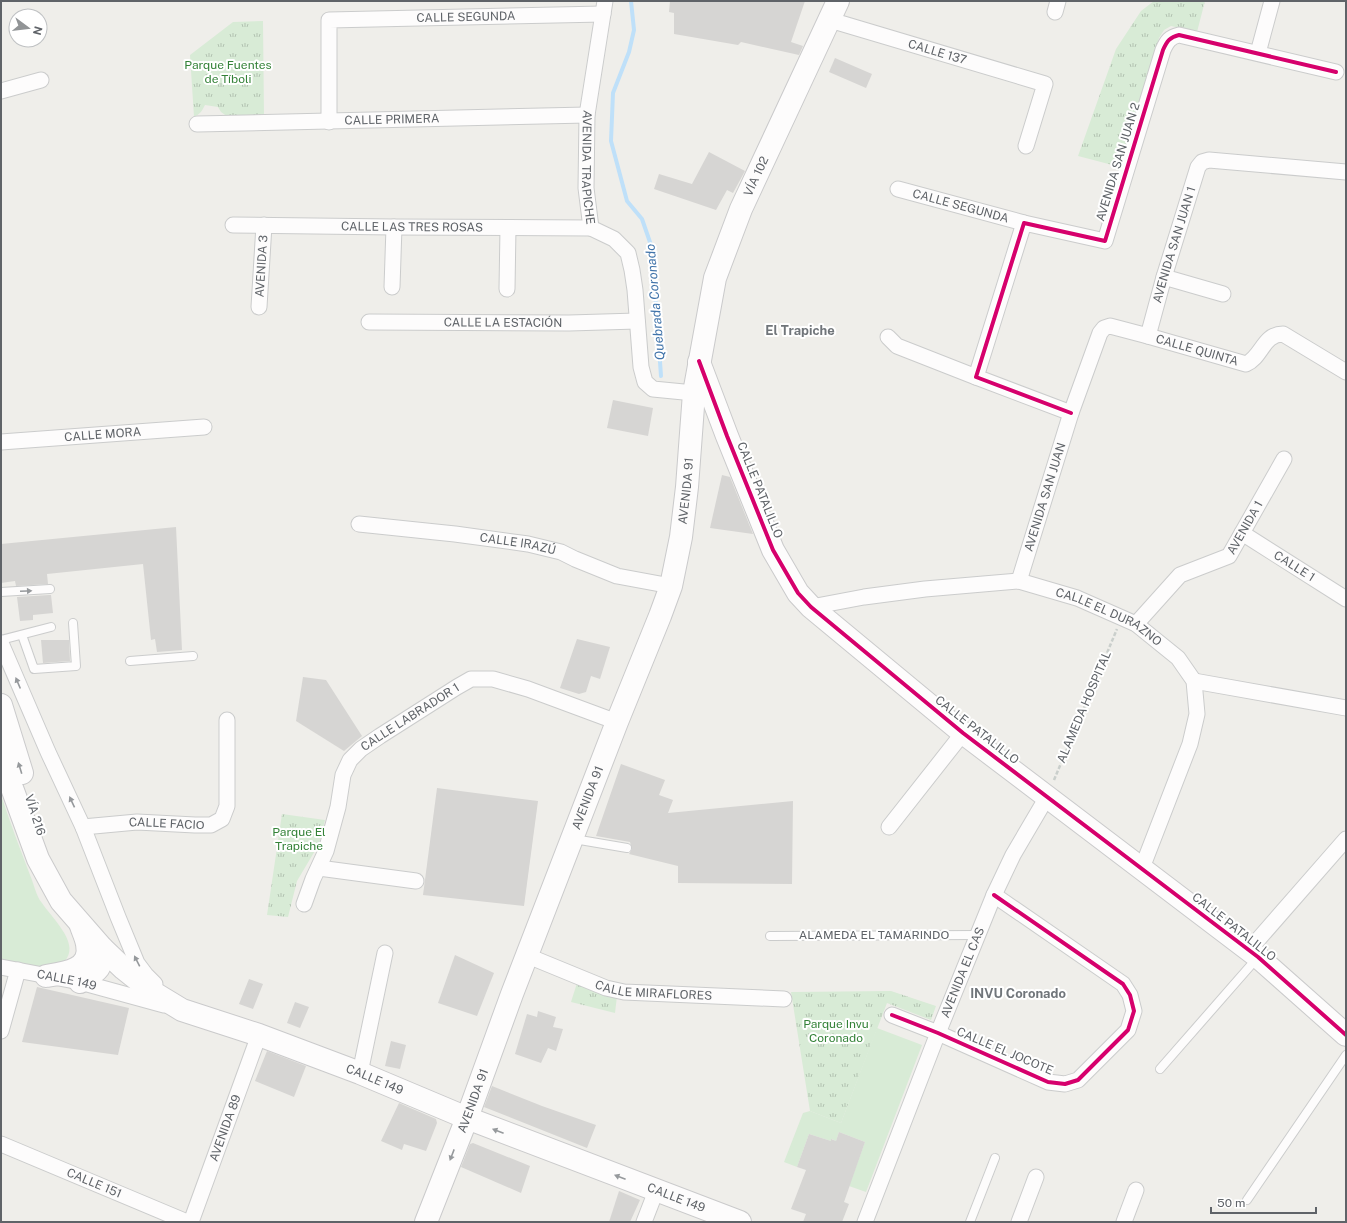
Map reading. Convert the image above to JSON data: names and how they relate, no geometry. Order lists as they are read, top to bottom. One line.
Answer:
{"streets":{"main road":["VÍA 102","CALLE PATALILLO","AVENIDA 91","VÍA 216","CALLE 149"],"street":["CALLE SEGUNDA","CALLE 137","CALLE PRIMERA","AVENIDA SAN JUAN 2","AVENIDA TRAPICHE","CALLE LAS TRES ROSAS","AVENIDA SAN JUAN 1","AVENIDA 3","CALLE LA ESTACIÓN","CALLE QUINTA","CALLE MORA","AVENIDA SAN JUAN","AVENIDA 1","CALLE IRAZÚ","CALLE 1","CALLE EL DURAZNO","CALLE LABRADOR 1","CALLE FACIO","AVENIDA EL CAS","CALLE MIRAFLORES","CALLE EL JOCOTE","AVENIDA 89","CALLE 151"],"lane":["ALAMEDA EL TAMARINDO"],"path":["ALAMEDA HOSPITAL"]},"crossings":[["CALLE SEGUNDA","CALLE PRIMERA"],["CALLE SEGUNDA","AVENIDA SAN JUAN 2"],["CALLE SEGUNDA","AVENIDA TRAPICHE"],["CALLE 137","VÍA 102"],["CALLE PRIMERA","AVENIDA TRAPICHE"],["AVENIDA TRAPICHE","CALLE LAS TRES ROSAS"],["AVENIDA TRAPICHE","CALLE LA ESTACIÓN"],["AVENIDA TRAPICHE","CALLE PATALILLO"],["AVENIDA TRAPICHE","AVENIDA 91"],["VÍA 102","AVENIDA 91"],["CALLE LAS TRES ROSAS","AVENIDA 3"],["AVENIDA SAN JUAN 1","CALLE QUINTA"],["CALLE PATALILLO","AVENIDA 91"],["CALLE PATALILLO","CALLE EL DURAZNO"],["CALLE PATALILLO","ALAMEDA HOSPITAL"],["CALLE PATALILLO","AVENIDA EL CAS"],["AVENIDA 91","CALLE IRAZÚ"],["AVENIDA 91","CALLE LABRADOR 1"],["AVENIDA 91","CALLE 149"],["AVENIDA 91","CALLE MIRAFLORES"],["AVENIDA SAN JUAN","CALLE EL DURAZNO"],["AVENIDA 1","CALLE 1"],["AVENIDA 1","CALLE EL DURAZNO"],["CALLE EL DURAZNO","ALAMEDA HOSPITAL"],["ALAMEDA HOSPITAL","AVENIDA EL CAS"],["VÍA 216","CALLE 149"],["ALAMEDA EL TAMARINDO","AVENIDA EL CAS"],["AVENIDA EL CAS","CALLE EL JOCOTE"],["CALLE 149","AVENIDA 89"]],"districts":["El Trapiche","INVU Coronado"],"water":["Quebrada Coronado"],"parks":["Parque Fuentes de Tíboli","Parque El Trapiche","Parque Invu Coronado"],"scale_bar":"50 m","north":"right"}
